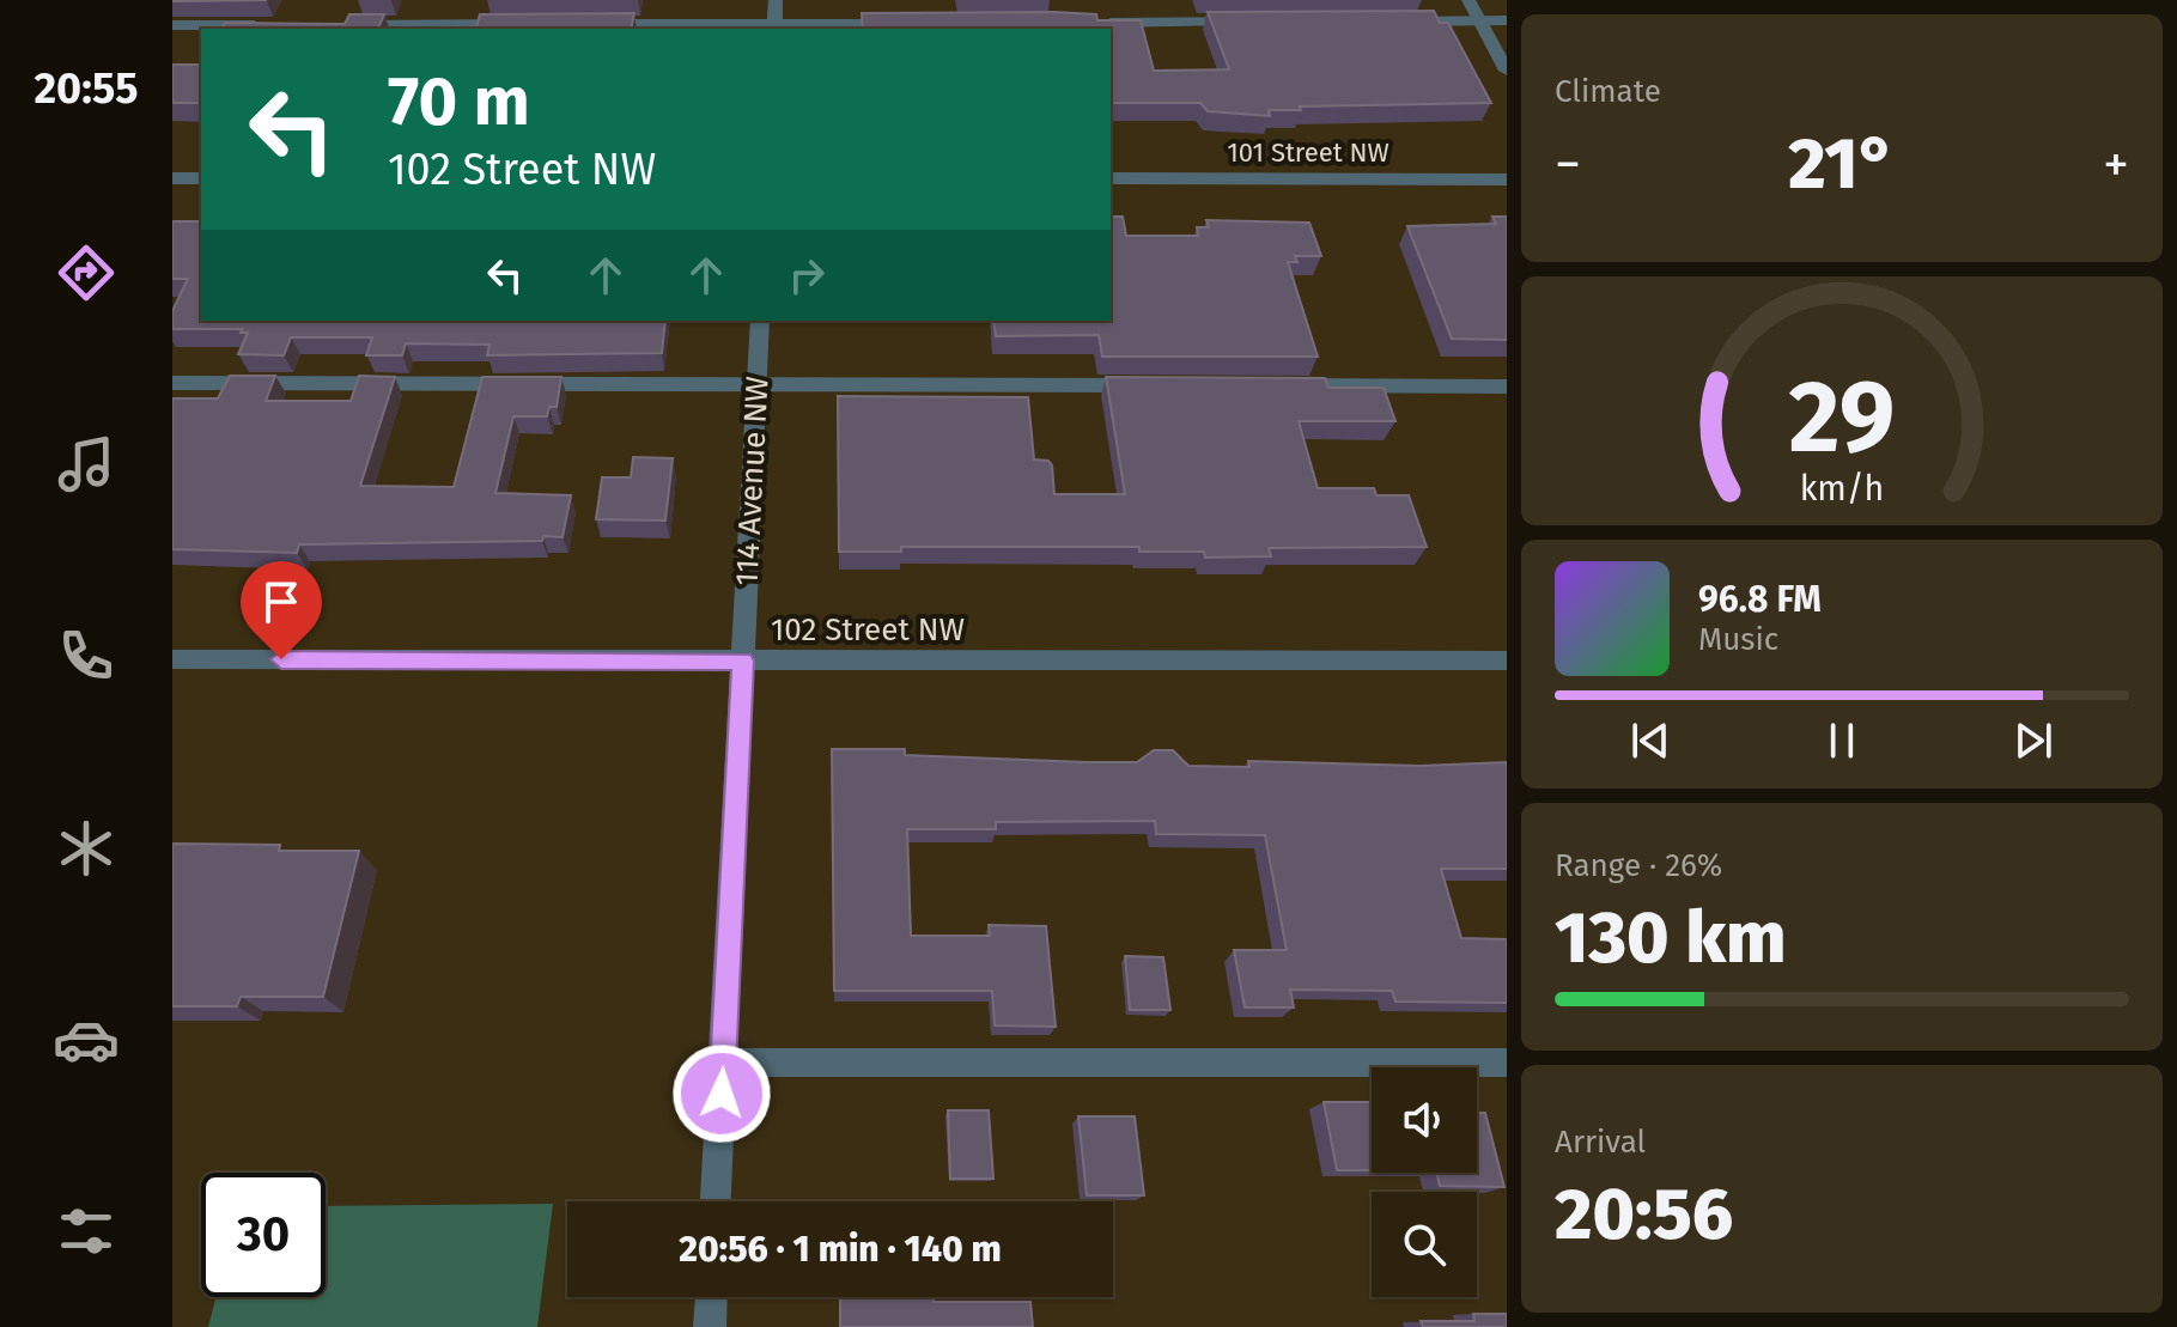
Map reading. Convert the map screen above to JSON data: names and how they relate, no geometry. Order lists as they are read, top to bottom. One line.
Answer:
{"streets":{"street":["101 Street NW","114 Avenue NW","102 Street NW"]},"crossings":[["114 Avenue NW","102 Street NW"]],"page":{"tabs":"20:55","tile":["Climate",["Range · 26%","130 km"],["Arrival","20:56"]],"turn":["70 m","102 Street NW"],"heat":["−","21°","+"],"song":["96.8 FM","Music"],"limit":"30","trip":"20:56 · 1 min · 140 m","gauge":["29","km/h"]}}
